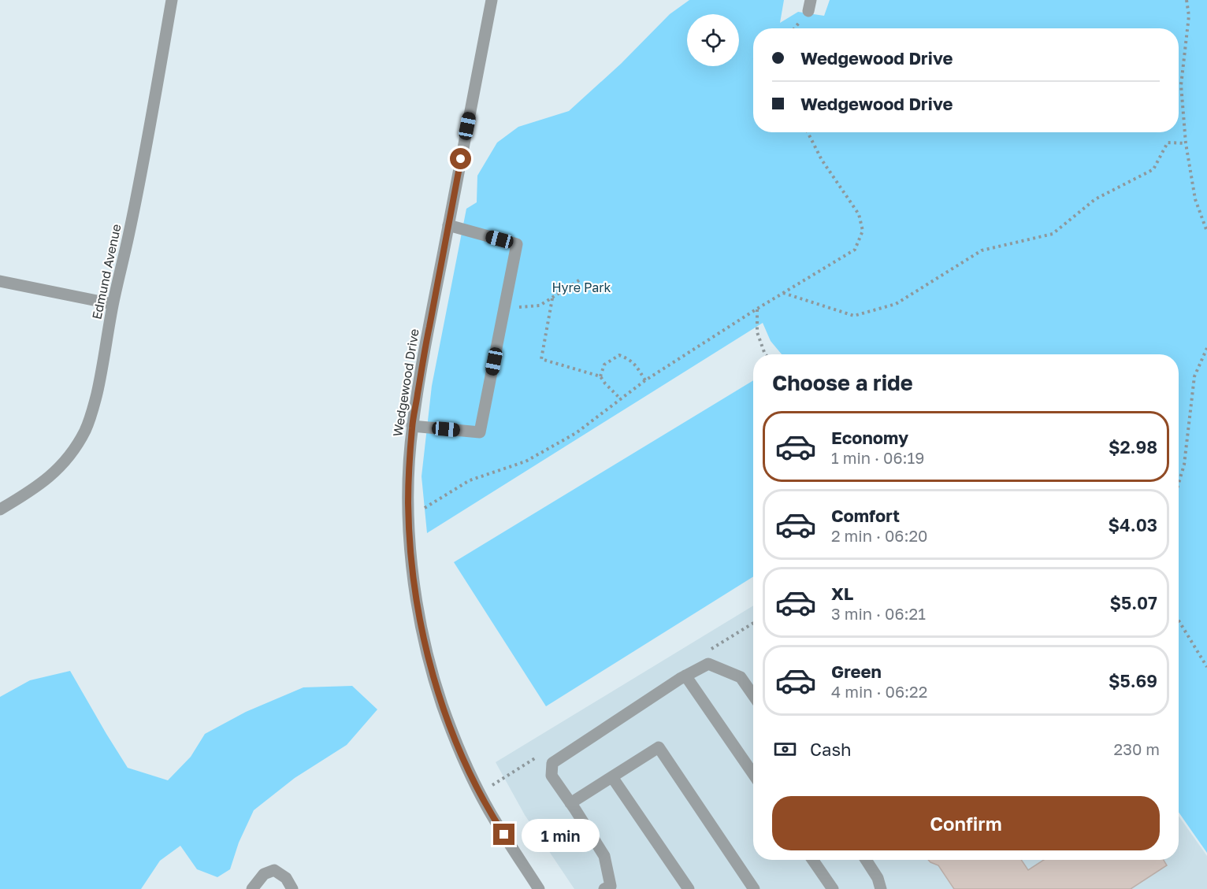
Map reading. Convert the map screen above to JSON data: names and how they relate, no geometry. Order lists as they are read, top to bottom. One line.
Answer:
{"streets":{"street":["Edmund Avenue","Wedgewood Drive"]},"parks":["Hyre Park"],"page":{"banner":["Wedgewood Drive","Wedgewood Drive"],"heading":"Choose a ride","list":[{"name":"Economy","note":"1 min · 06:19","value":"$2.98"},{"name":"Comfort","note":"2 min · 06:20","value":"$4.03"},{"name":"XL","note":"3 min · 06:21","value":"$5.07"},{"name":"Green","note":"4 min · 06:22","value":"$5.69"}],"pay":["Cash","230 m"],"buttons":"Confirm","bubble":"1 min"}}
